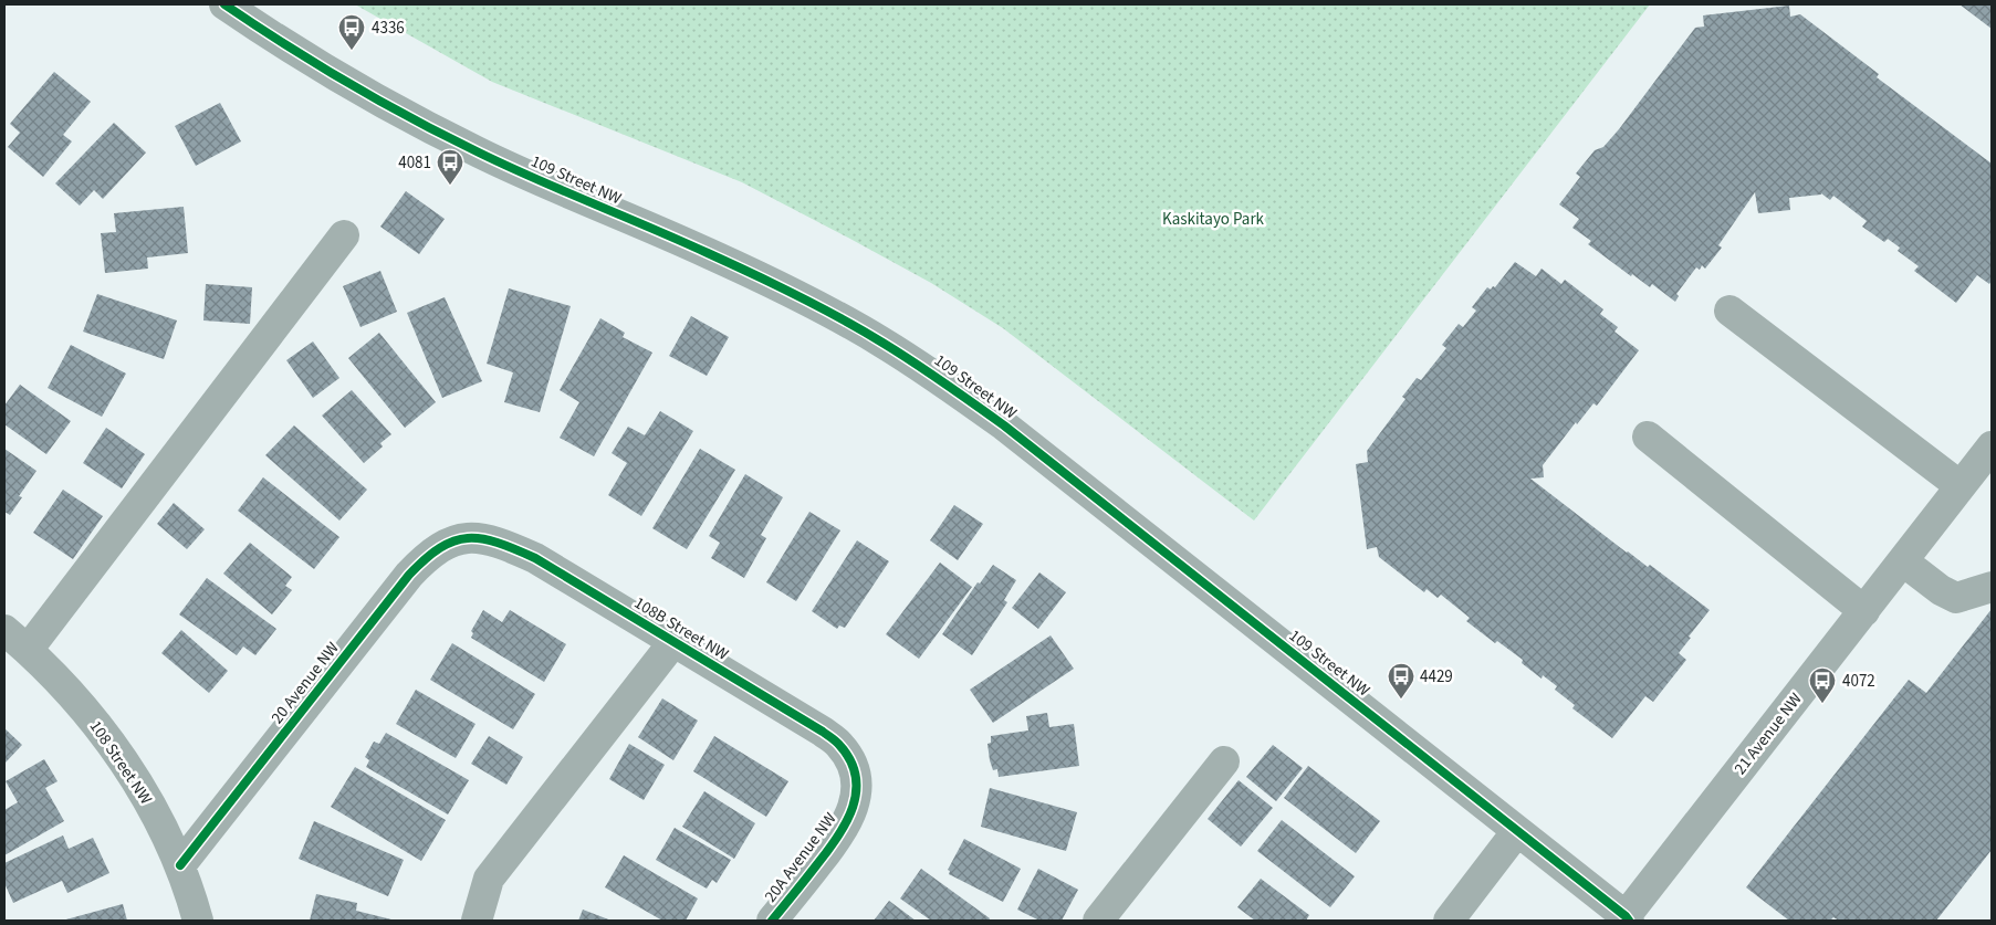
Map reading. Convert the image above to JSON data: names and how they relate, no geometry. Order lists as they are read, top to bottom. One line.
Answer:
{"streets":{"street":["109 Street NW","108B Street NW","20 Avenue NW","21 Avenue NW","108 Street NW","20A Avenue NW"]},"crossings":[["109 Street NW","21 Avenue NW"],["108B Street NW","20 Avenue NW"],["108B Street NW","20A Avenue NW"],["20 Avenue NW","108 Street NW"]],"parks":["Kaskitayo Park"],"places":{"bus stop":["4336","4081","4429","4072"]}}
